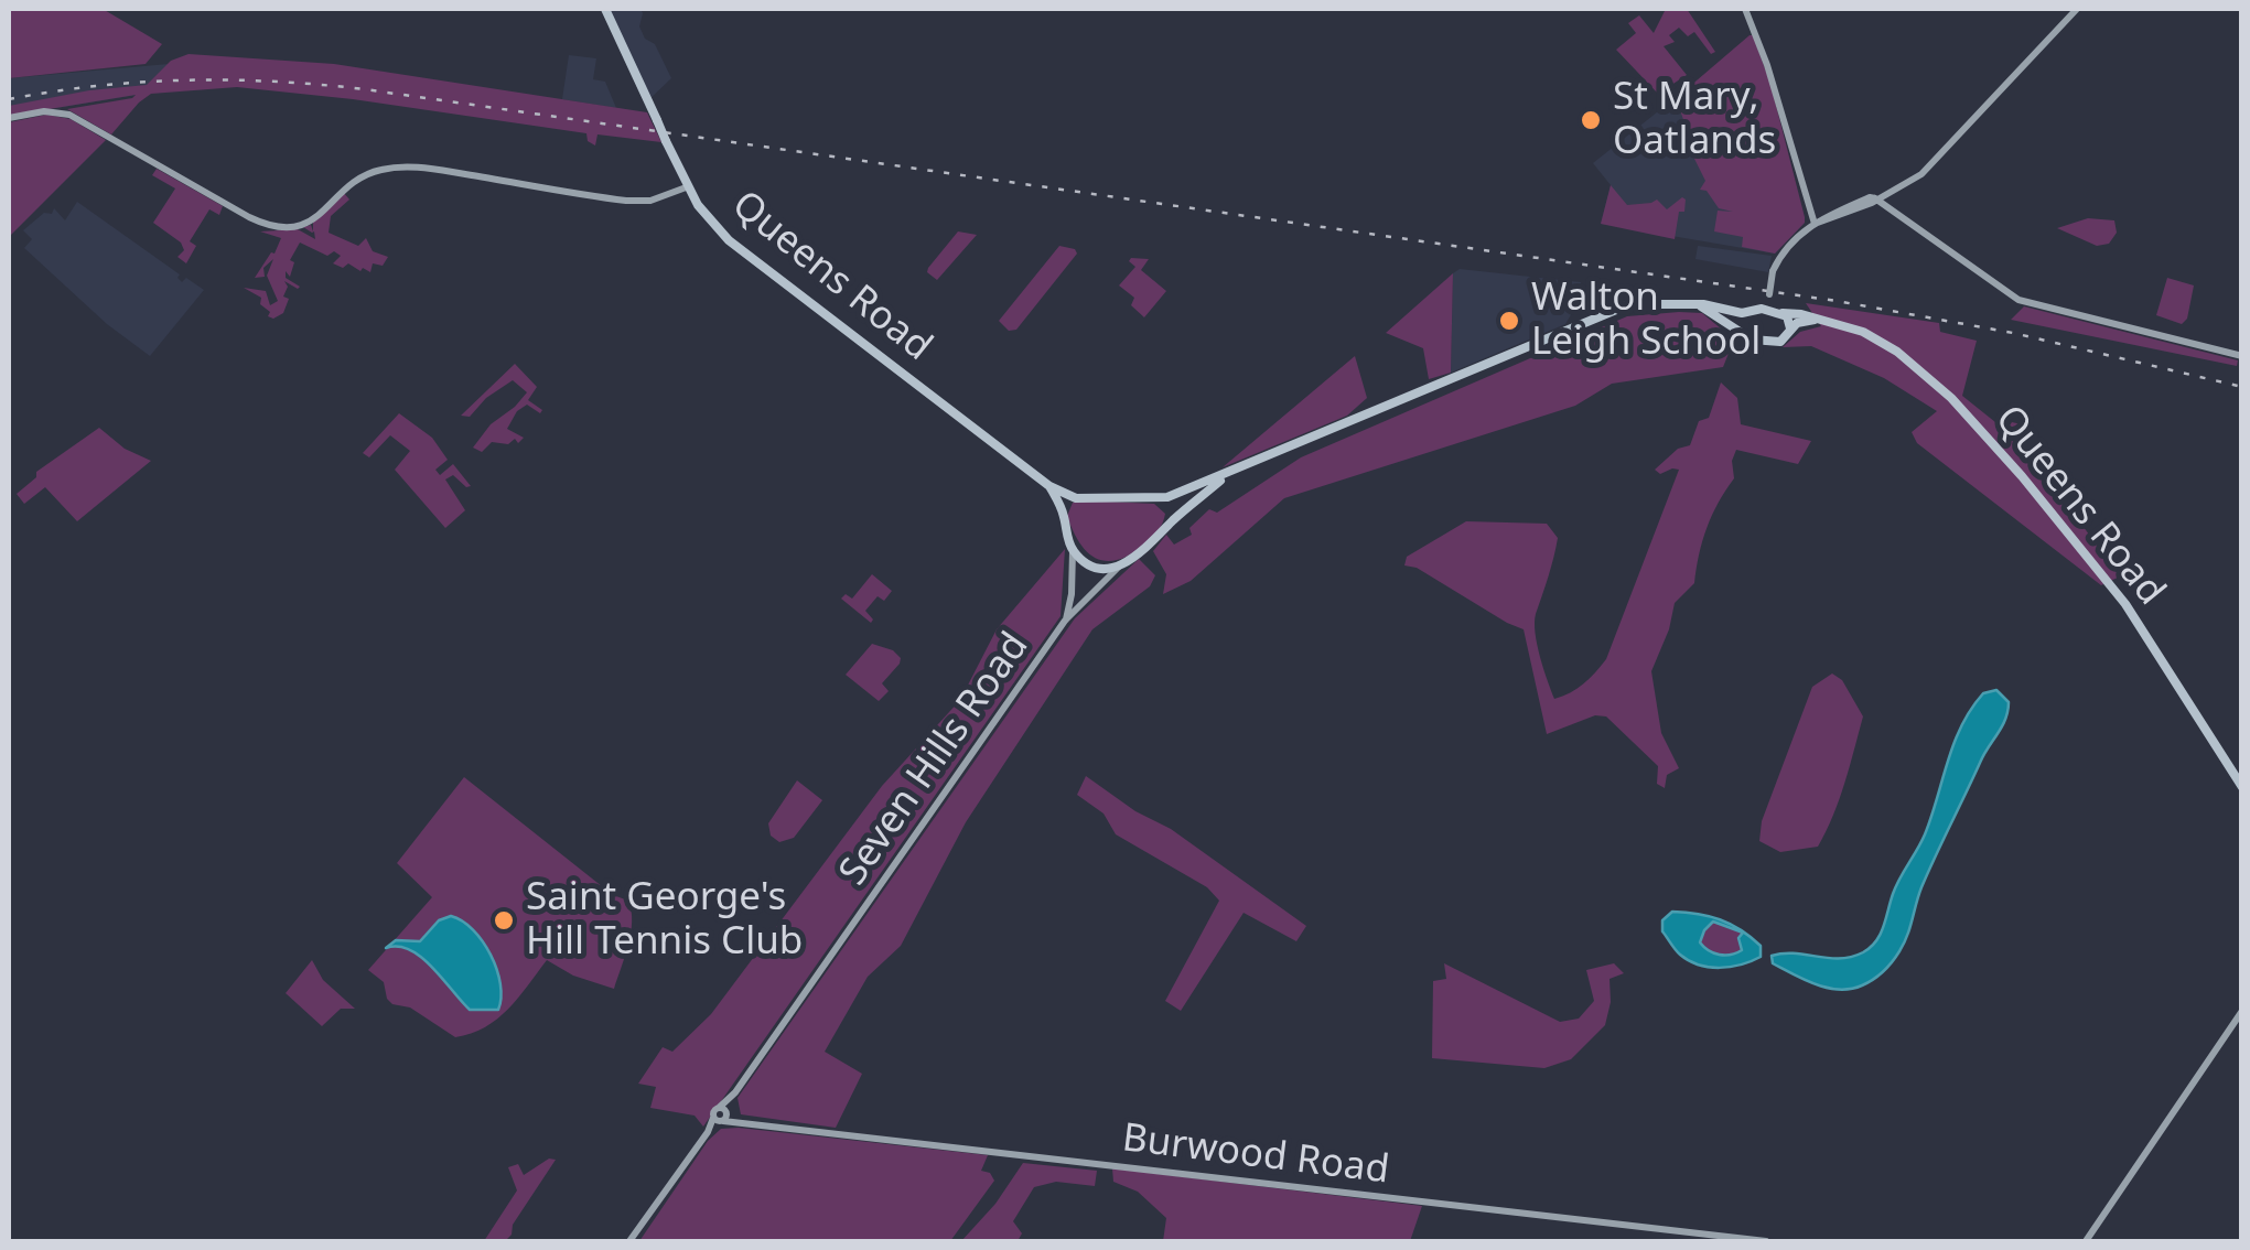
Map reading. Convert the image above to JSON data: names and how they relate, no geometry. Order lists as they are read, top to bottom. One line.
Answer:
{"streets":{"main road":["Queens Road","Seven Hills Road","Burwood Road"]},"crossings":[["Seven Hills Road","Burwood Road"]],"places":["St Mary, Oatlands","Walton Leigh School","Saint George's Hill Tennis Club"]}
